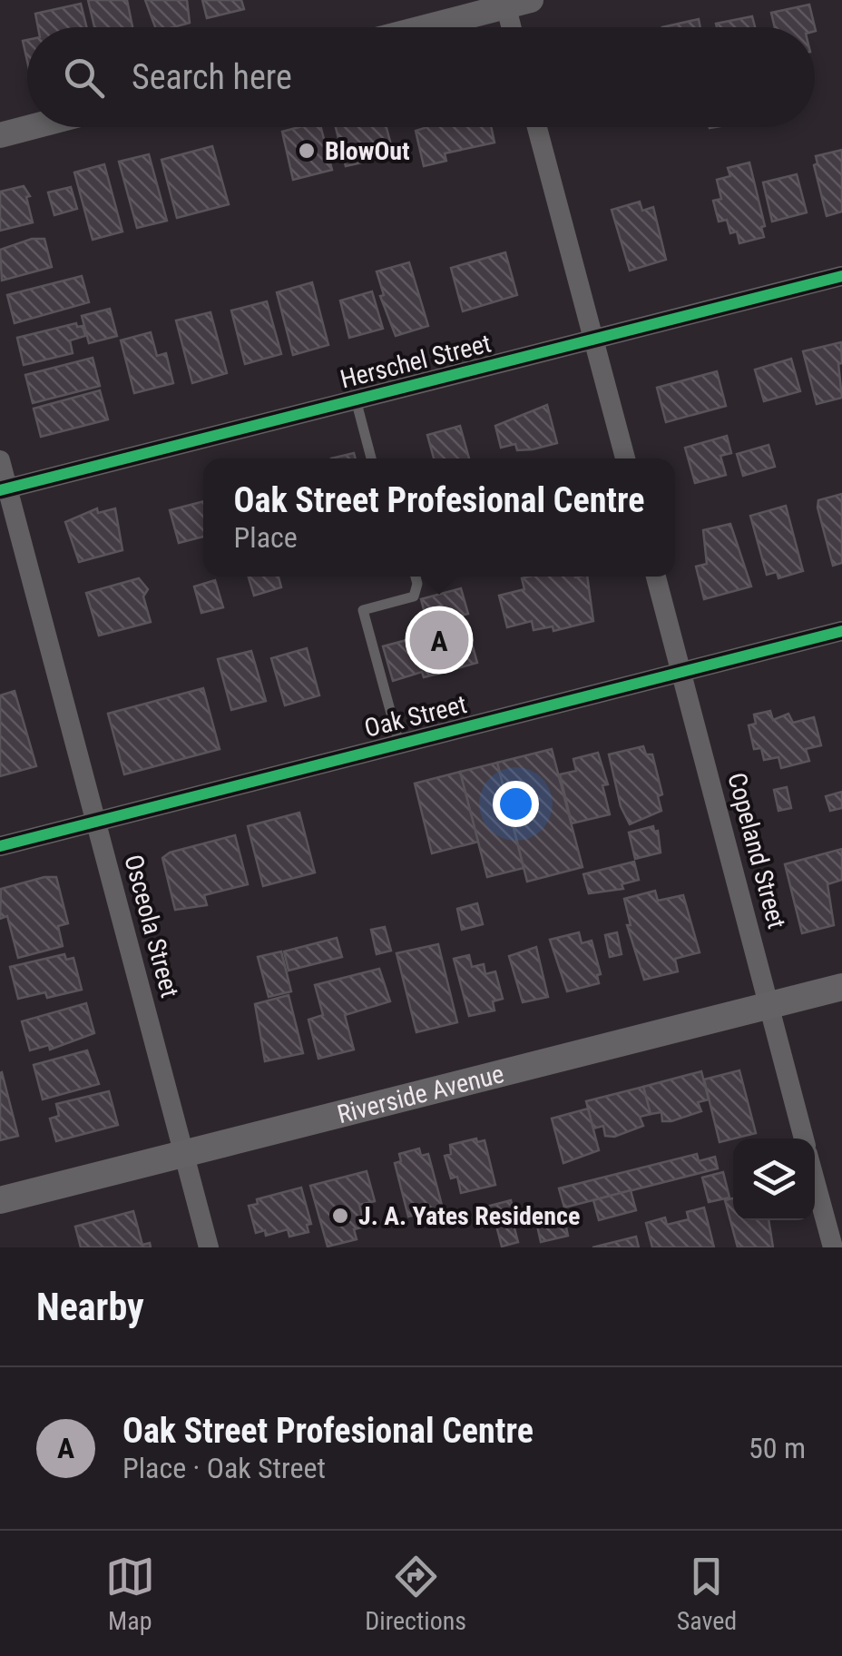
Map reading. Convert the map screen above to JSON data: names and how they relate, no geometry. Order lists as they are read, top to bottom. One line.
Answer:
{"streets":{"main road":["Riverside Avenue"],"street":["Herschel Street","Oak Street","Copeland Street","Osceola Street"]},"crossings":[["Herschel Street","Osceola Street"],["Oak Street","Copeland Street"],["Oak Street","Osceola Street"],["Copeland Street","Riverside Avenue"],["Osceola Street","Riverside Avenue"]],"places":["BlowOut","J. A. Yates Residence"],"page":{"search":"Search here","popup":["Oak Street Profesional Centre","Place"],"pins":"A","heading":"Nearby","list":[{"mark":"A","name":"Oak Street Profesional Centre","note":"Place · Oak Street","value":"50 m"}],"nav":["Map","Directions","Saved"]}}
